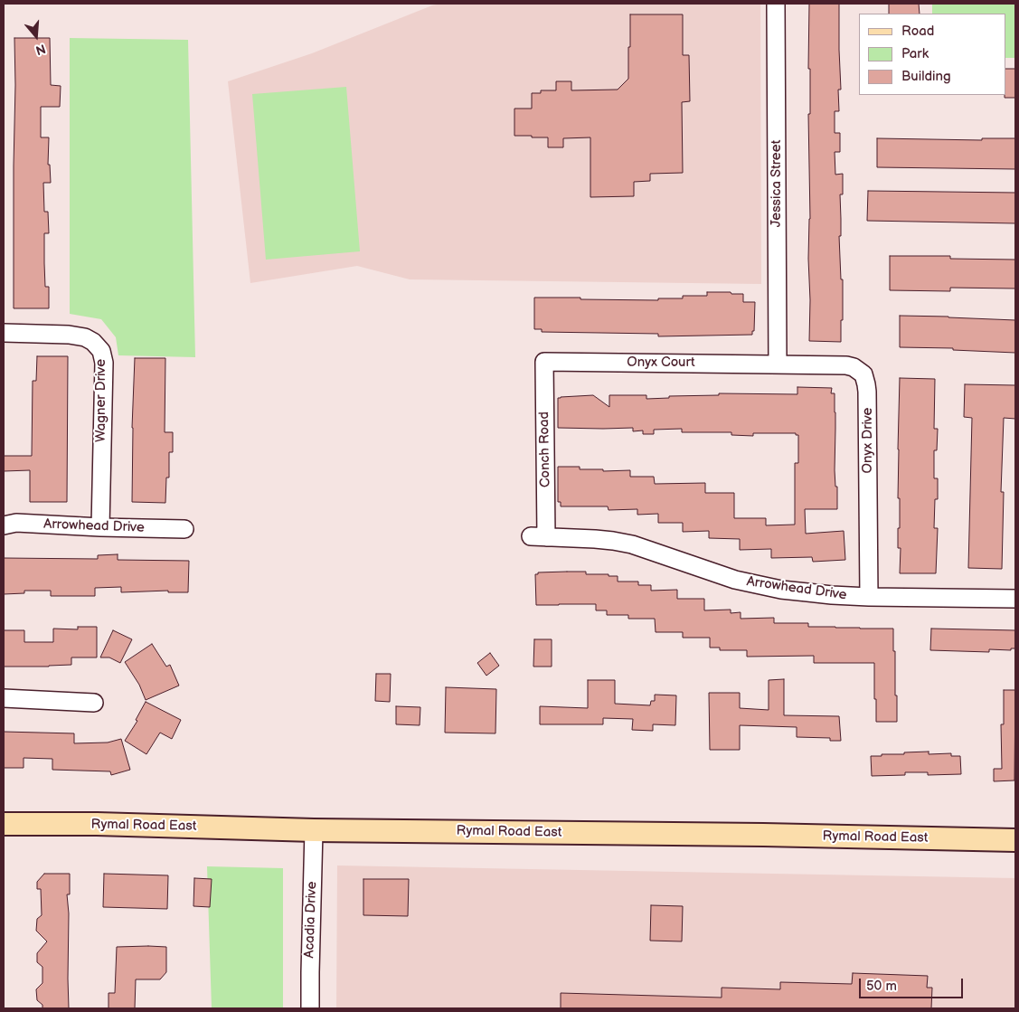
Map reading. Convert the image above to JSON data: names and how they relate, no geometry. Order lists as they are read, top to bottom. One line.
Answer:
{"streets":{"main road":["Rymal Road East"],"street":["Jessica Street","Onyx Court","Wagner Drive","Onyx Drive","Conch Road","Arrowhead Drive","Acadia Drive"]},"crossings":[["Jessica Street","Onyx Court"],["Jessica Street","Onyx Drive"],["Onyx Court","Onyx Drive"],["Onyx Court","Conch Road"],["Wagner Drive","Arrowhead Drive"],["Onyx Drive","Arrowhead Drive"],["Conch Road","Arrowhead Drive"],["Rymal Road East","Acadia Drive"]],"legend":["Road","Park","Building"],"scale_bar":"50 m","north":"bottom"}
